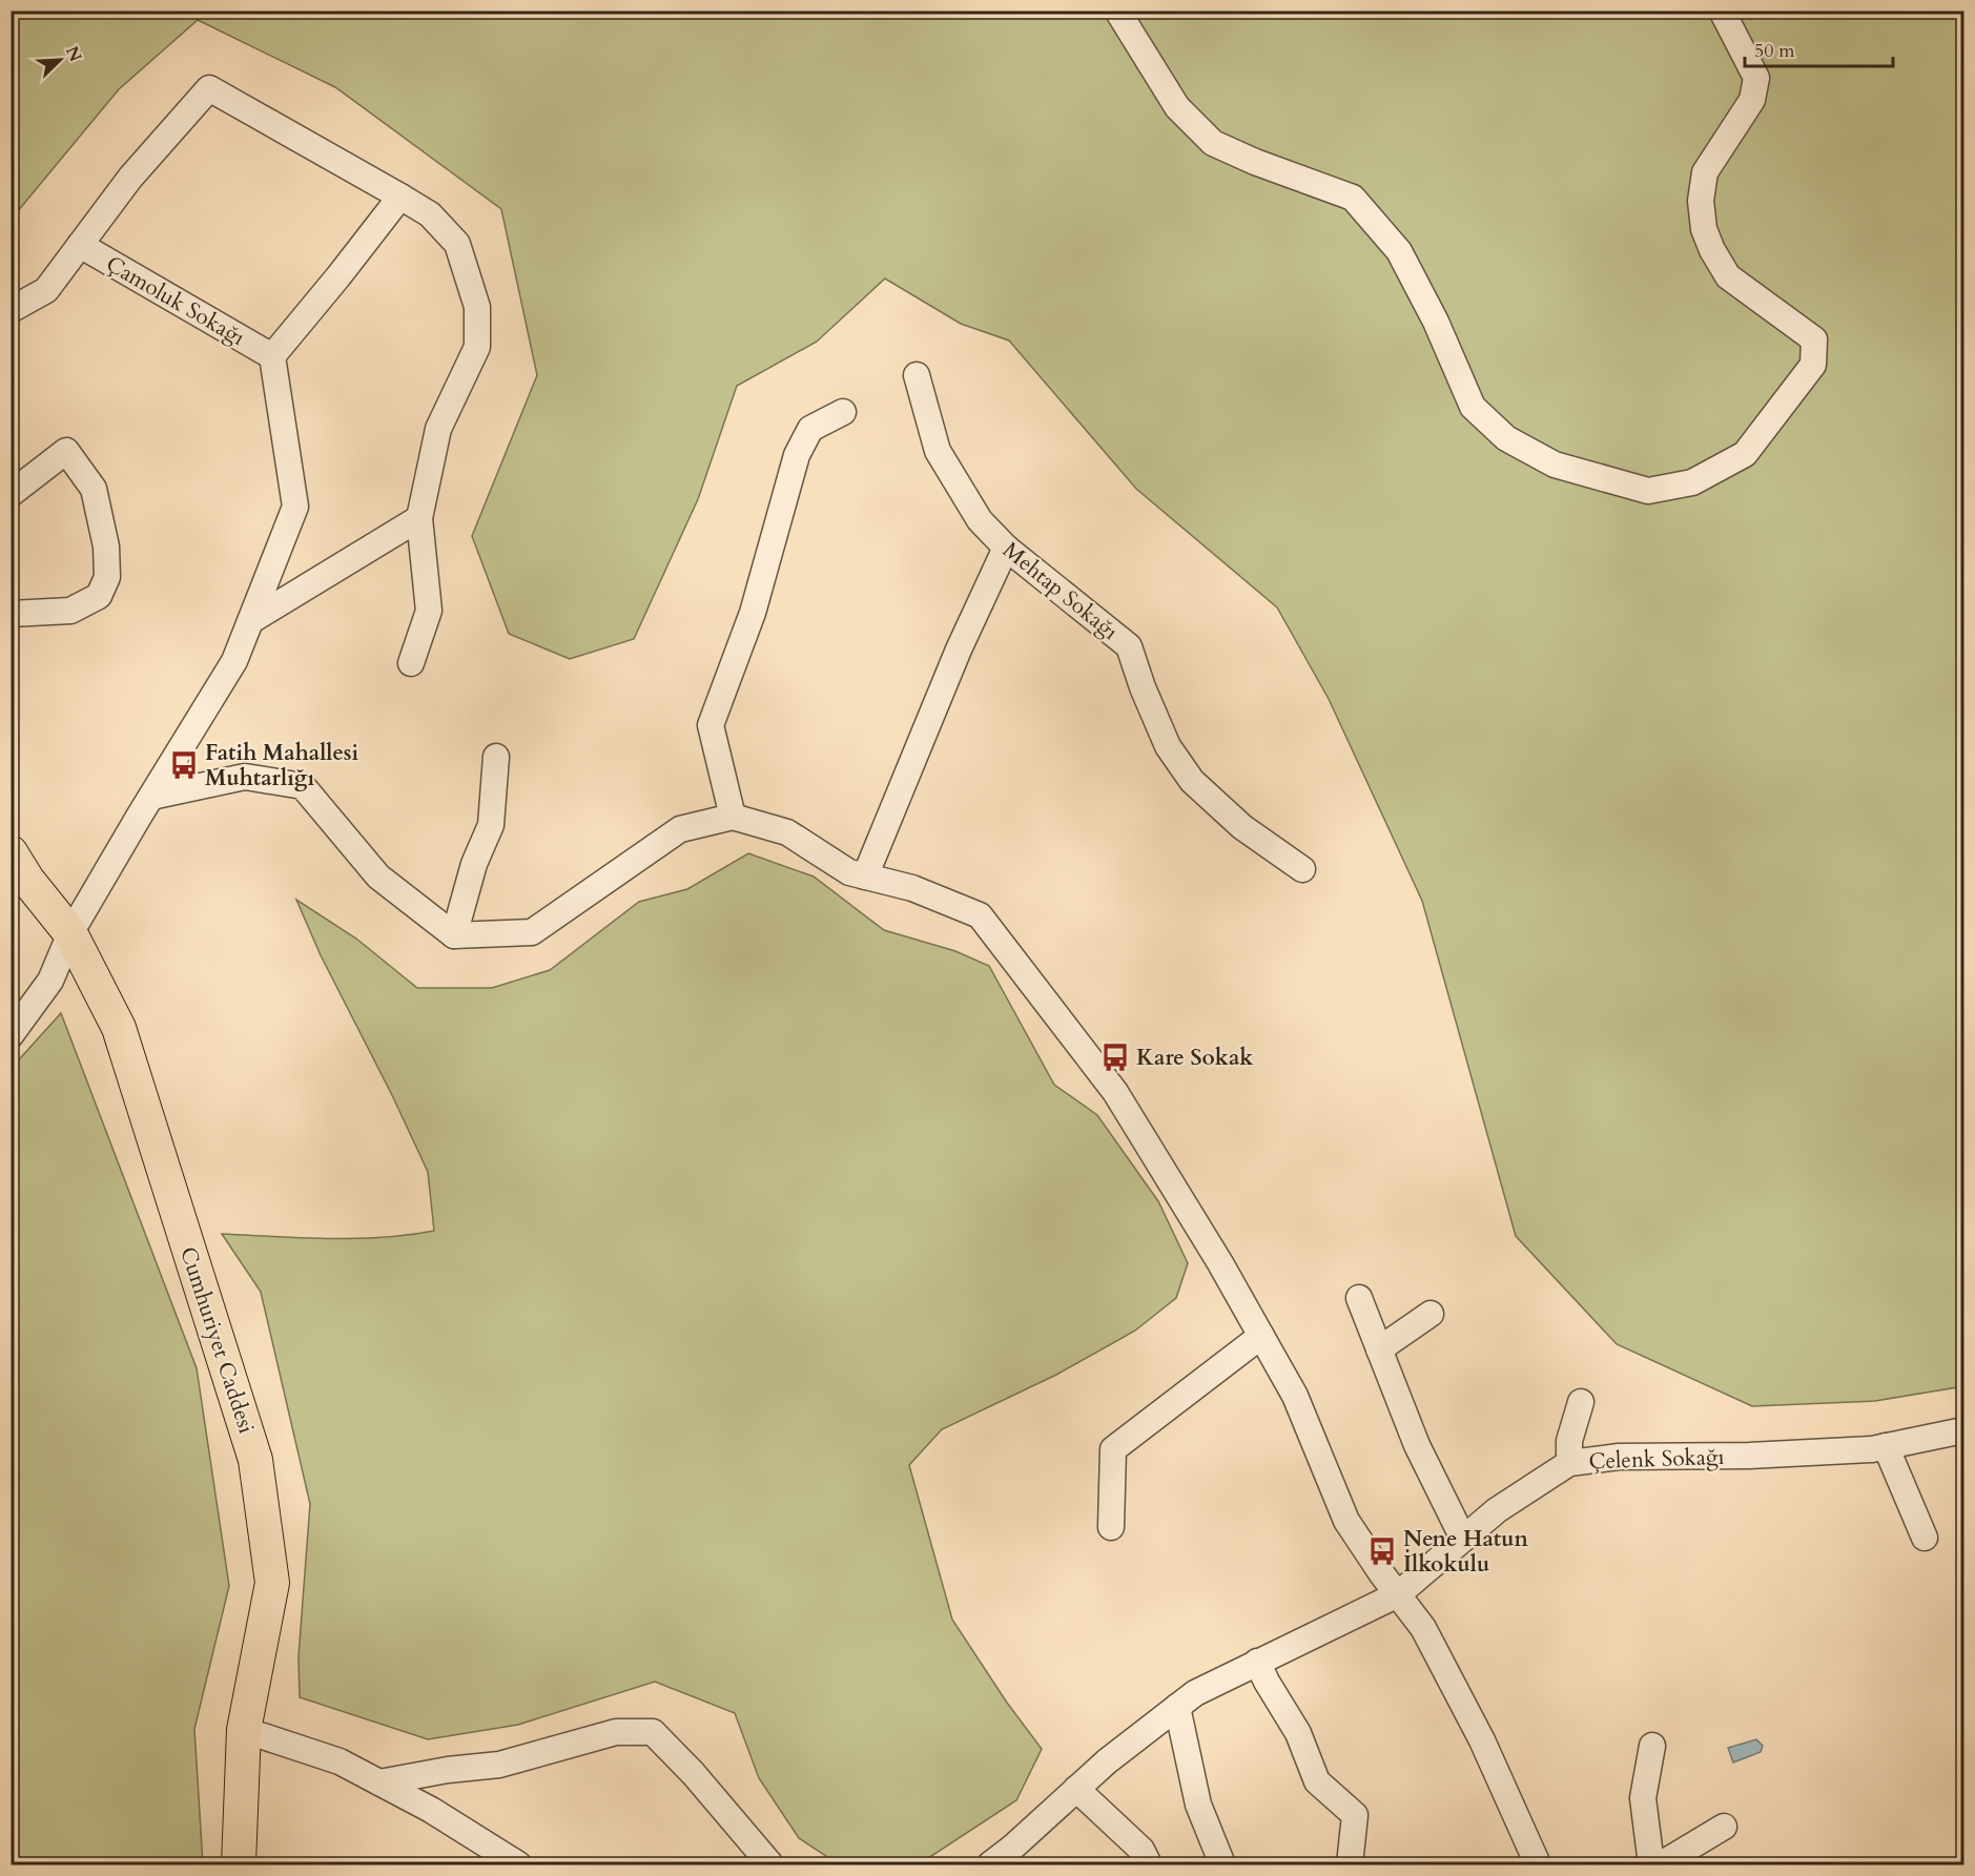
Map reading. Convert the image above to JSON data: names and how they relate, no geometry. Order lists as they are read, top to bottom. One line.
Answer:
{"streets":{"main road":["Cumhuriyet Caddesi"],"street":["Çamoluk Sokağı","Mehtap Sokağı","Çelenk Sokağı"]},"places":{"bus stop":["Fatih Mahallesi Muhtarlığı","Kare Sokak","Nene Hatun İlkokulu"]},"scale_bar":"50 m","north":"top right"}
